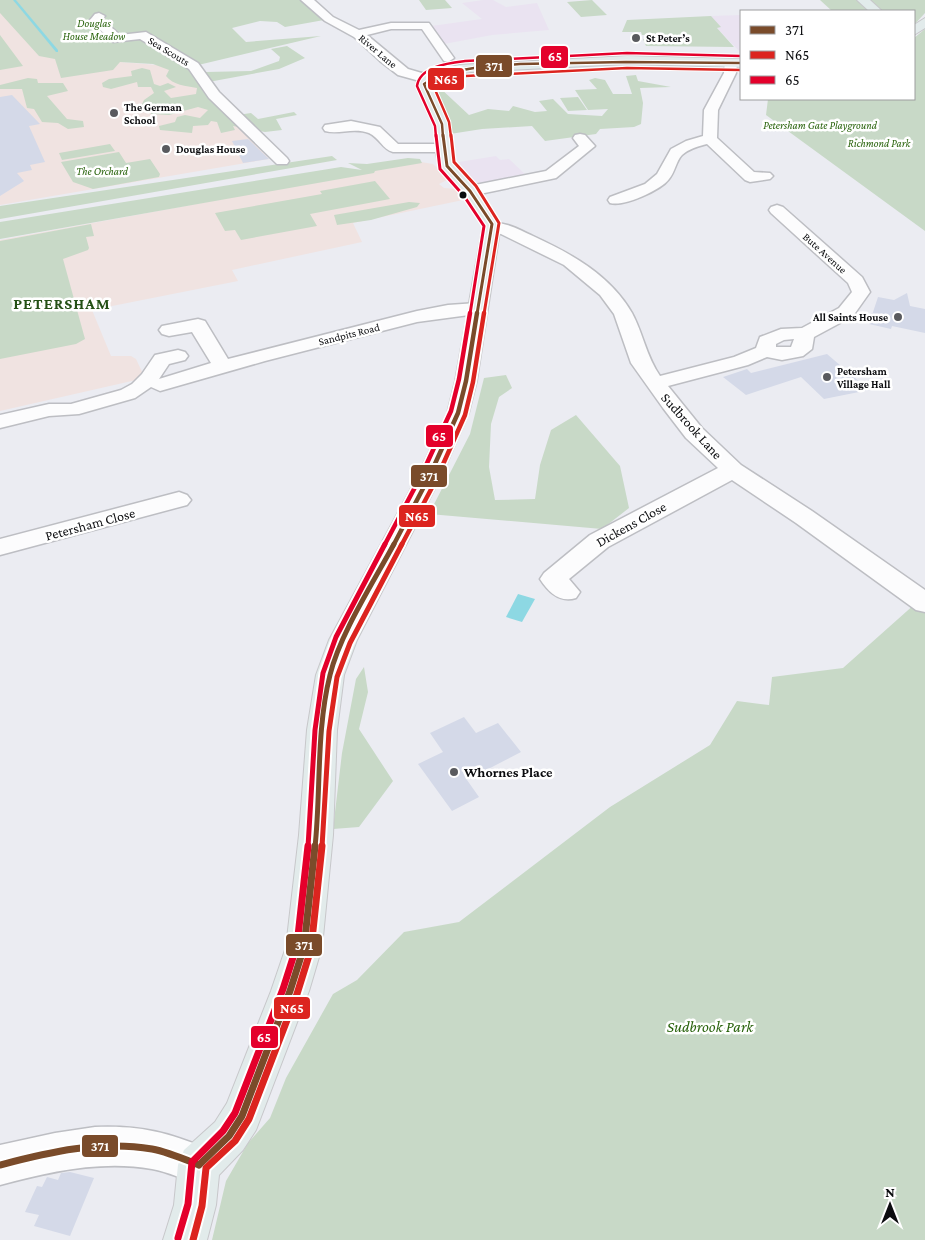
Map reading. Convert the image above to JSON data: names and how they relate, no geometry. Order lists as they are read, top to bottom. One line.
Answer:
{"streets":{"street":["Sea Scouts","River Lane","Bute Avenue","Sandpits Road","Sudbrook Lane","Petersham Close","Dickens Close"]},"crossings":[["Bute Avenue","Sudbrook Lane"],["Sudbrook Lane","Dickens Close"]],"districts":["PETERSHAM"],"parks":["Douglas House Meadow","Petersham Gate Playground","Richmond Park","The Orchard","Sudbrook Park"],"places":["St Peter’s","The German School","Douglas House","All Saints House","Petersham Village Hall","Whornes Place"],"lines":["transit line 65","transit line 371","transit line N65"],"legend":["371","N65","65"],"north":"top"}
